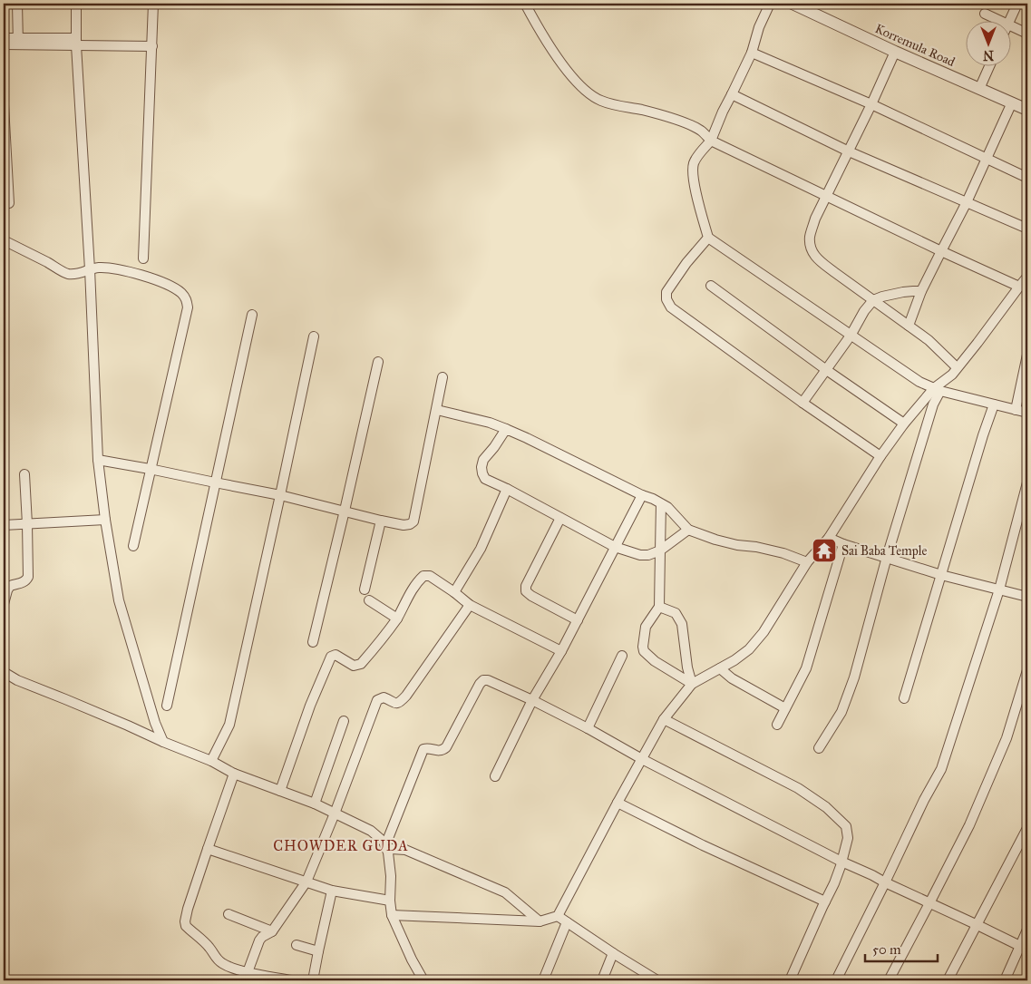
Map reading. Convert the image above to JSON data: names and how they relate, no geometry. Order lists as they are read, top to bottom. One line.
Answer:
{"streets":{"street":["Korremula Road"]},"districts":["CHOWDER GUDA"],"places":{"temple":["Sai Baba Temple"]},"scale_bar":"50 m","north":"bottom"}
